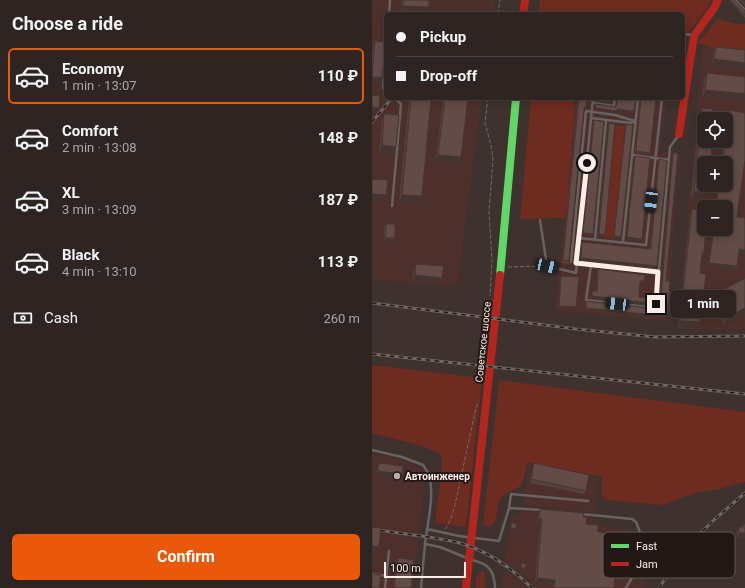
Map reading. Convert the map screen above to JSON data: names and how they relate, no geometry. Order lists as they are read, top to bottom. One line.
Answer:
{"streets":{"main road":["Советское шоссе"]},"places":["Автоинженер"],"legend":["Fast","Jam"],"scale_bar":"100 m","page":{"heading":"Choose a ride","banner":["Pickup","Drop-off"],"list":[{"name":"Economy","note":"1 min · 13:07","value":"110 ₽"},{"name":"Comfort","note":"2 min · 13:08","value":"148 ₽"},{"name":"XL","note":"3 min · 13:09","value":"187 ₽"},{"name":"Black","note":"4 min · 13:10","value":"113 ₽"}],"map_buttons":["+","−"],"bubble":"1 min","pay":["Cash","260 m"],"buttons":"Confirm","scale":"100 m"}}
